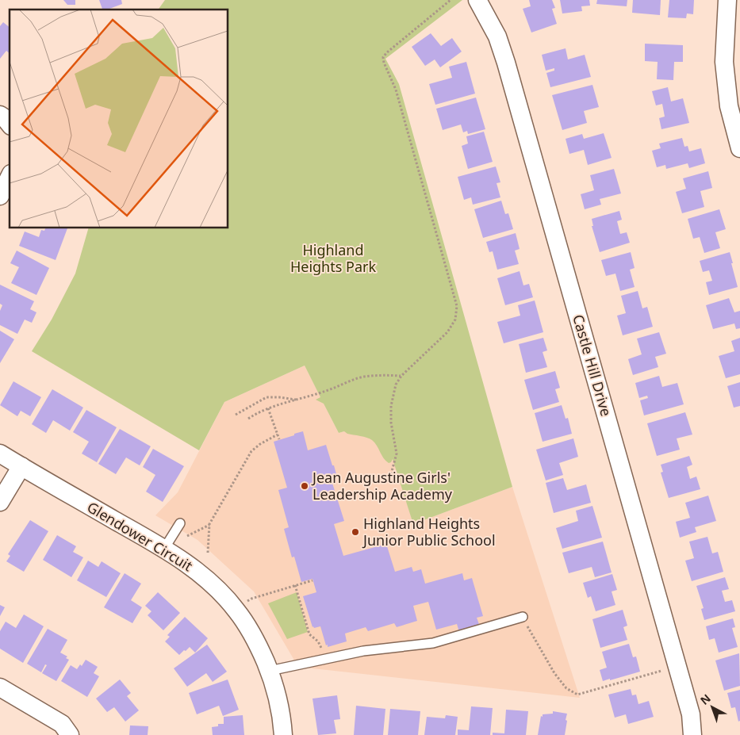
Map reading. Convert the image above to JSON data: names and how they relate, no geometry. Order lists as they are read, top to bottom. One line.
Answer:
{"streets":{"street":["Castle Hill Drive","Glendower Circuit"]},"parks":["Highland Heights Park"],"places":["Jean Augustine Girls' Leadership Academy","Highland Heights Junior Public School"],"north":"top left"}
